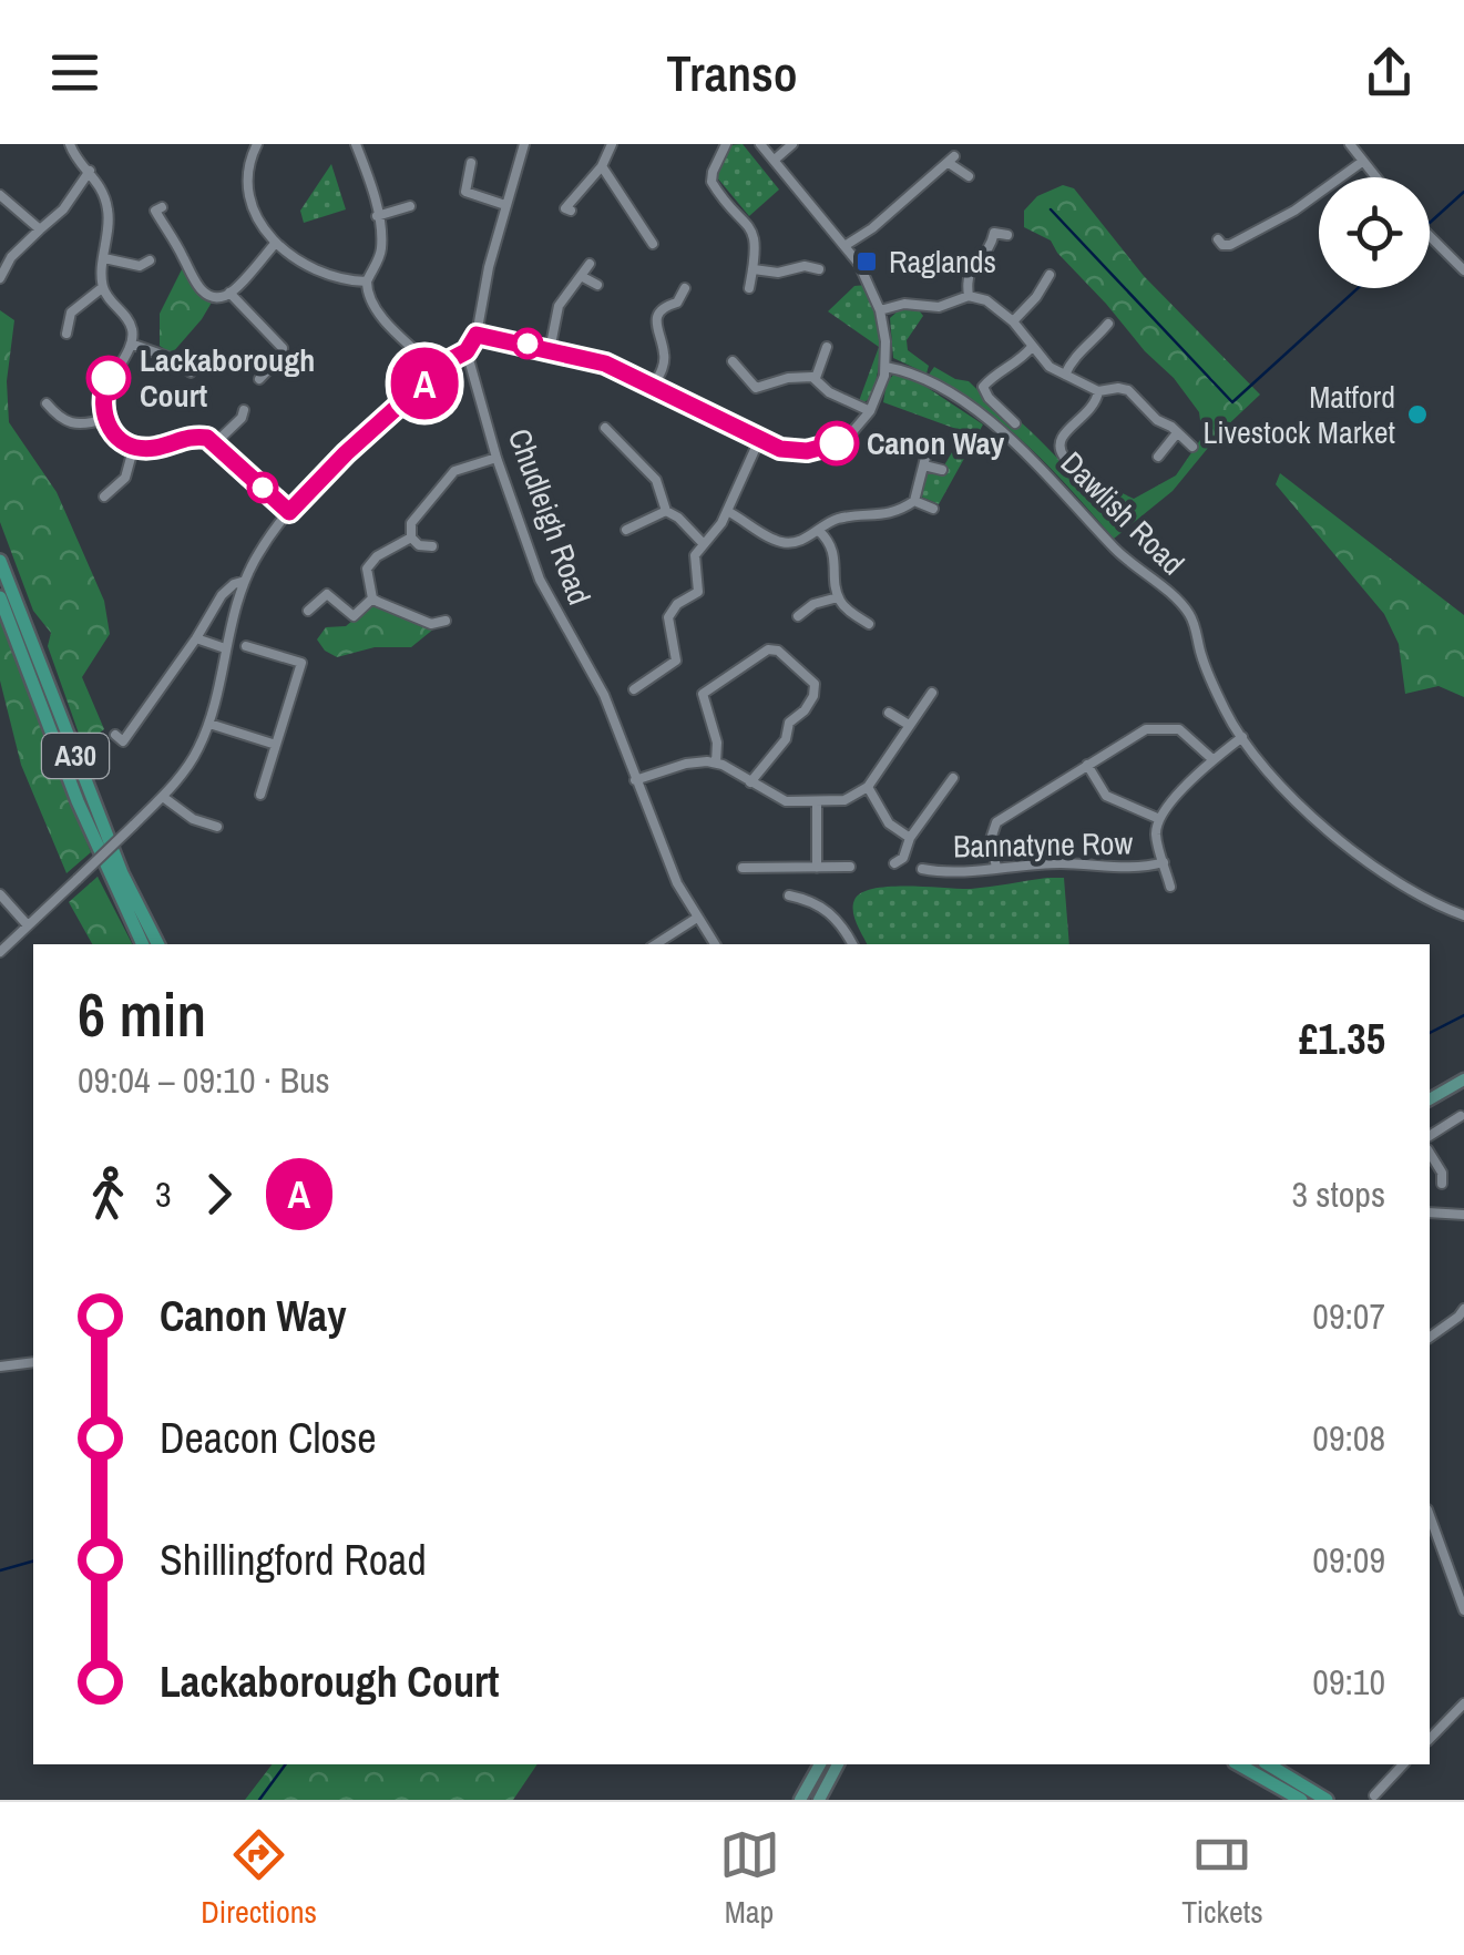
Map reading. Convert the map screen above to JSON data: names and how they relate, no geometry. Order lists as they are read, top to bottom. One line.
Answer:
{"streets":{"highway":["A30"],"street":["Dawlish Road","Chudleigh Road","Bannatyne Row"]},"places":{"transit":["Raglands"],"other":["Lackaborough Court","Matford Livestock Market","Canon Way"]},"lines":["bus line A"],"page":{"header":"Transo","on_map":"A","heading":["6 min","09:04 – 09:10 · Bus","£1.35"],"legs":["3","A","3 stops"],"list":[{"name":"Canon Way","value":"09:07"},{"name":"Deacon Close","value":"09:08"},{"name":"Shillingford Road","value":"09:09"},{"name":"Lackaborough Court","value":"09:10"}],"tabs":["Directions","Map","Tickets"]}}
